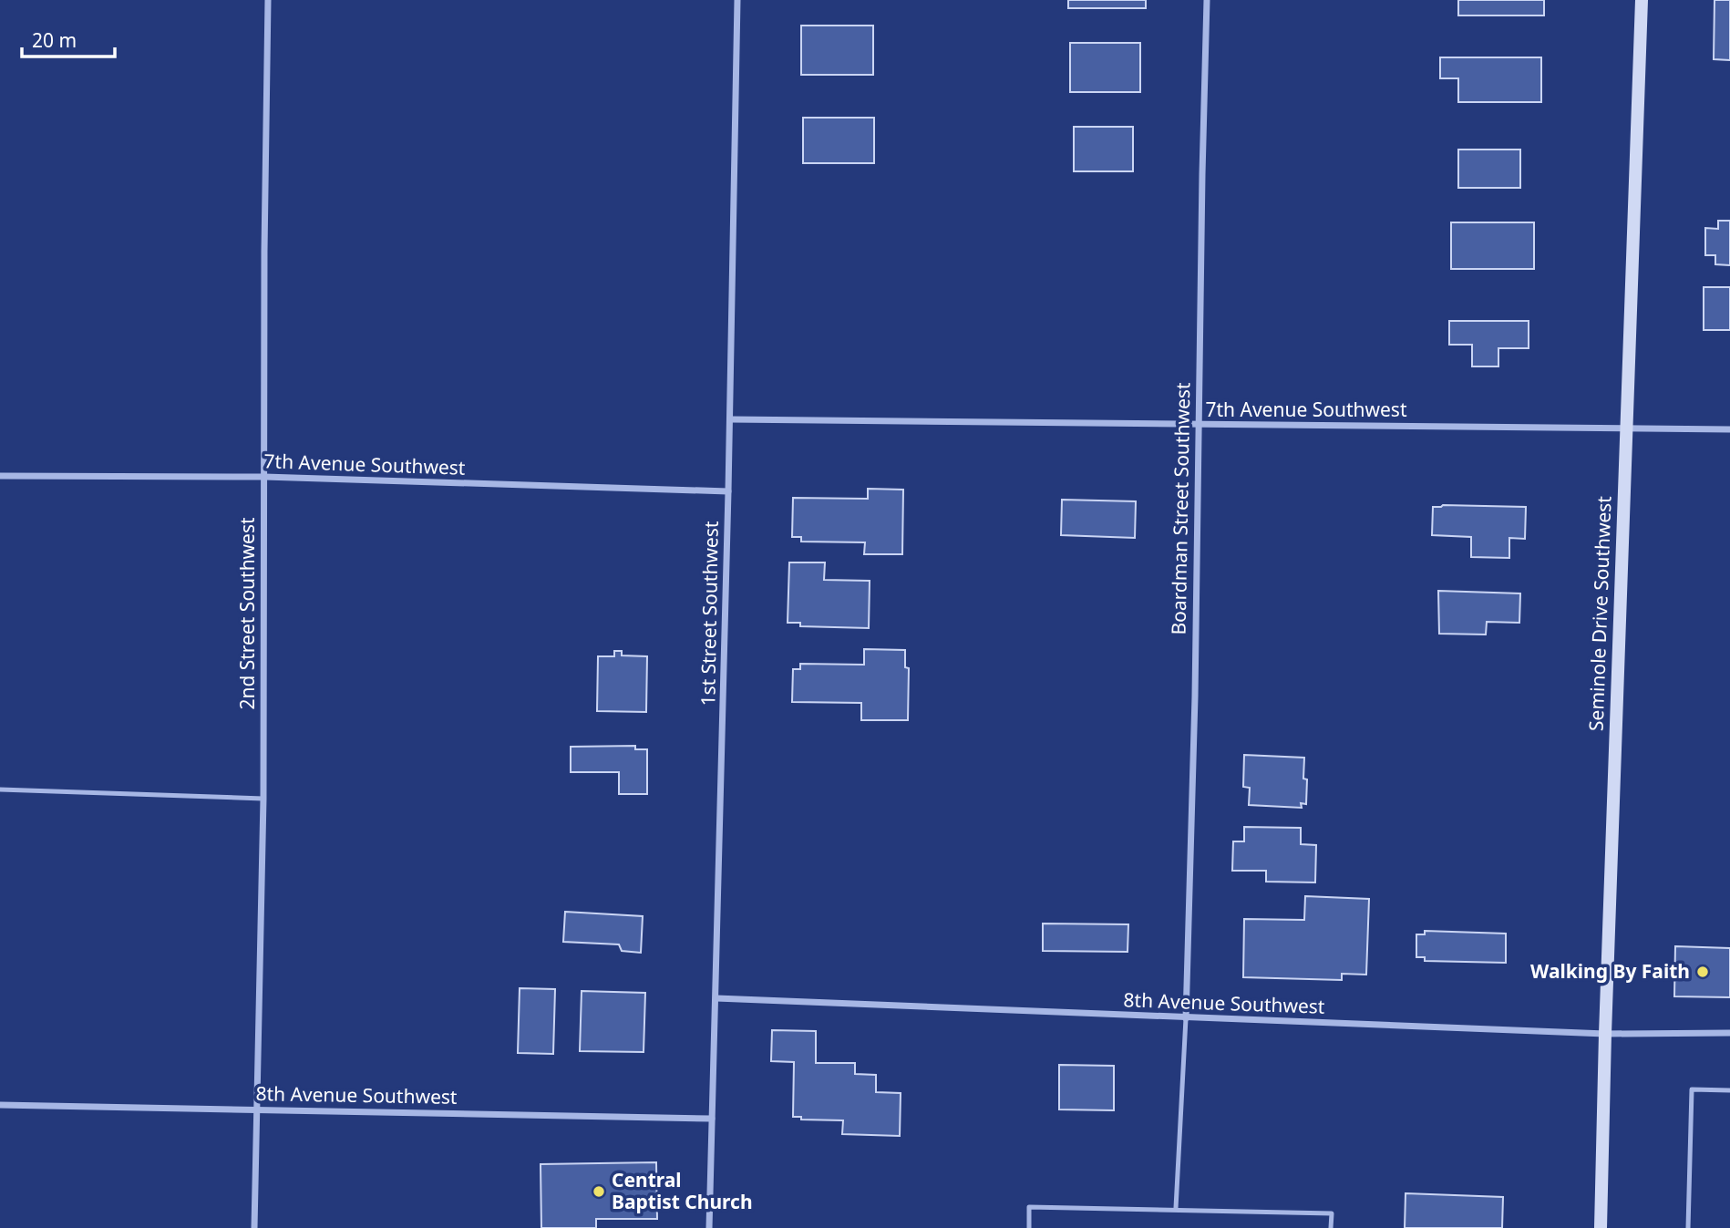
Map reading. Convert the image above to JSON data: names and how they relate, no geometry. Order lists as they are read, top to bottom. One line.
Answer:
{"streets":{"street":["7th Avenue Southwest","Boardman Street Southwest","2nd Street Southwest","1st Street Southwest","Seminole Drive Southwest","8th Avenue Southwest"]},"crossings":[["7th Avenue Southwest","Boardman Street Southwest"],["7th Avenue Southwest","2nd Street Southwest"],["7th Avenue Southwest","1st Street Southwest"],["7th Avenue Southwest","Seminole Drive Southwest"],["Boardman Street Southwest","8th Avenue Southwest"],["2nd Street Southwest","8th Avenue Southwest"],["1st Street Southwest","8th Avenue Southwest"],["Seminole Drive Southwest","8th Avenue Southwest"]],"places":["Walking By Faith","Central Baptist Church"],"scale_bar":"20 m"}
